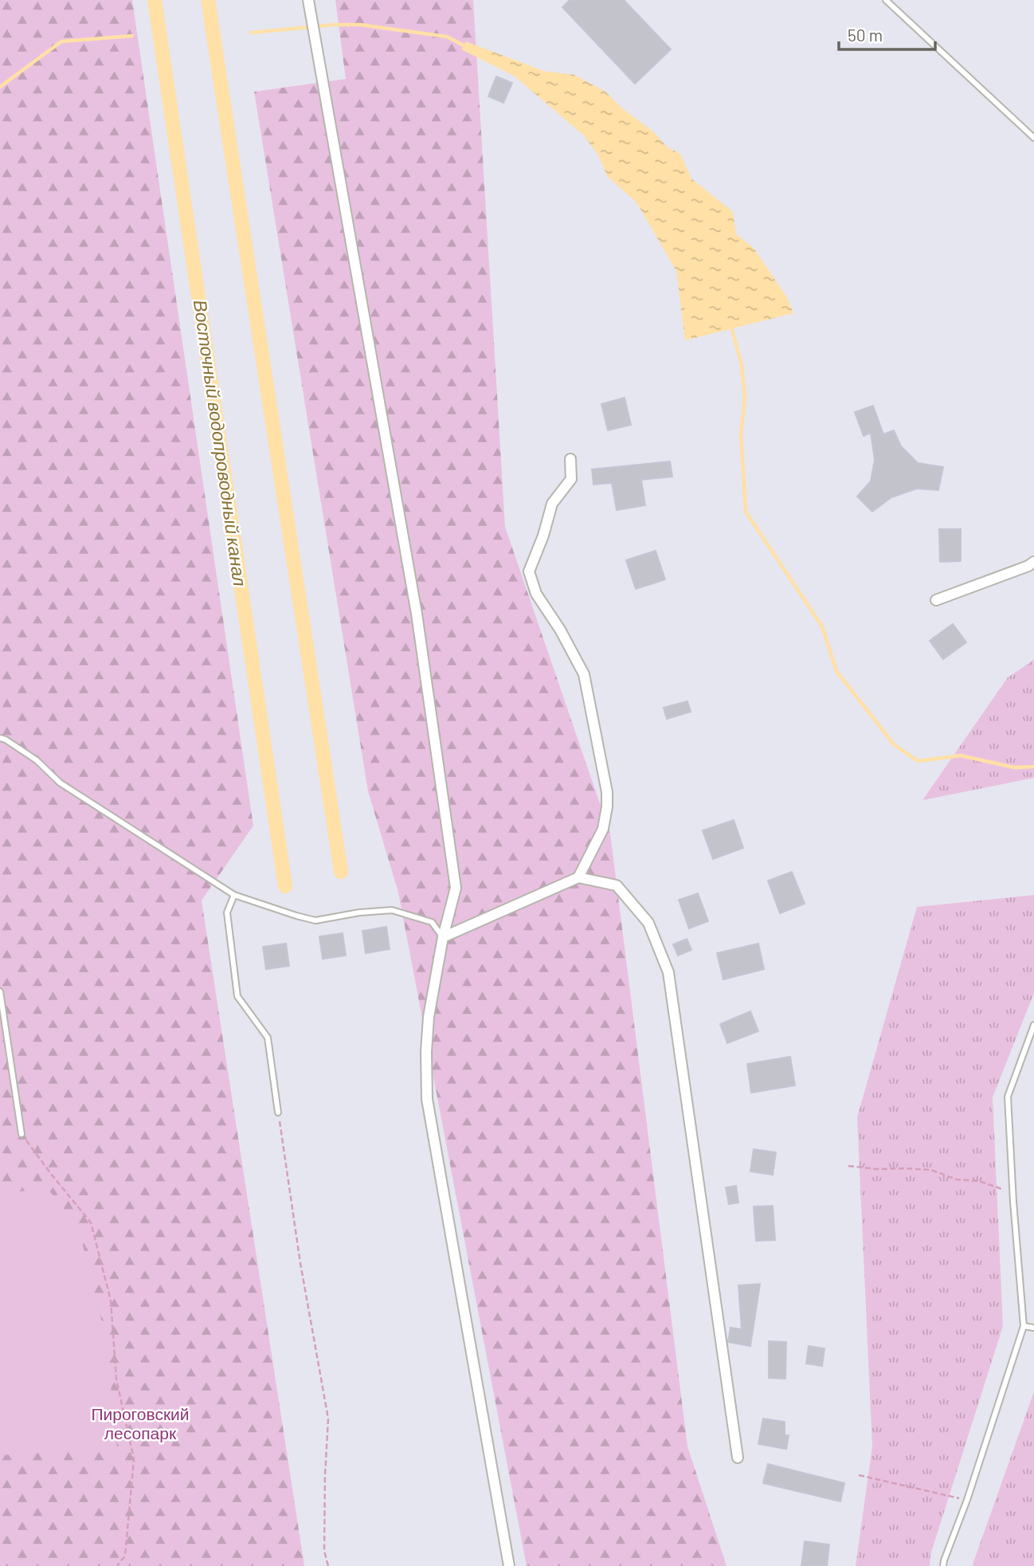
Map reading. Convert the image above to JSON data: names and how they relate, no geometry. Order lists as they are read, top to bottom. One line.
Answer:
{"water":["Восточный водопроводный канал"],"parks":["Пироговский лесопарк"],"scale_bar":"50 m"}
